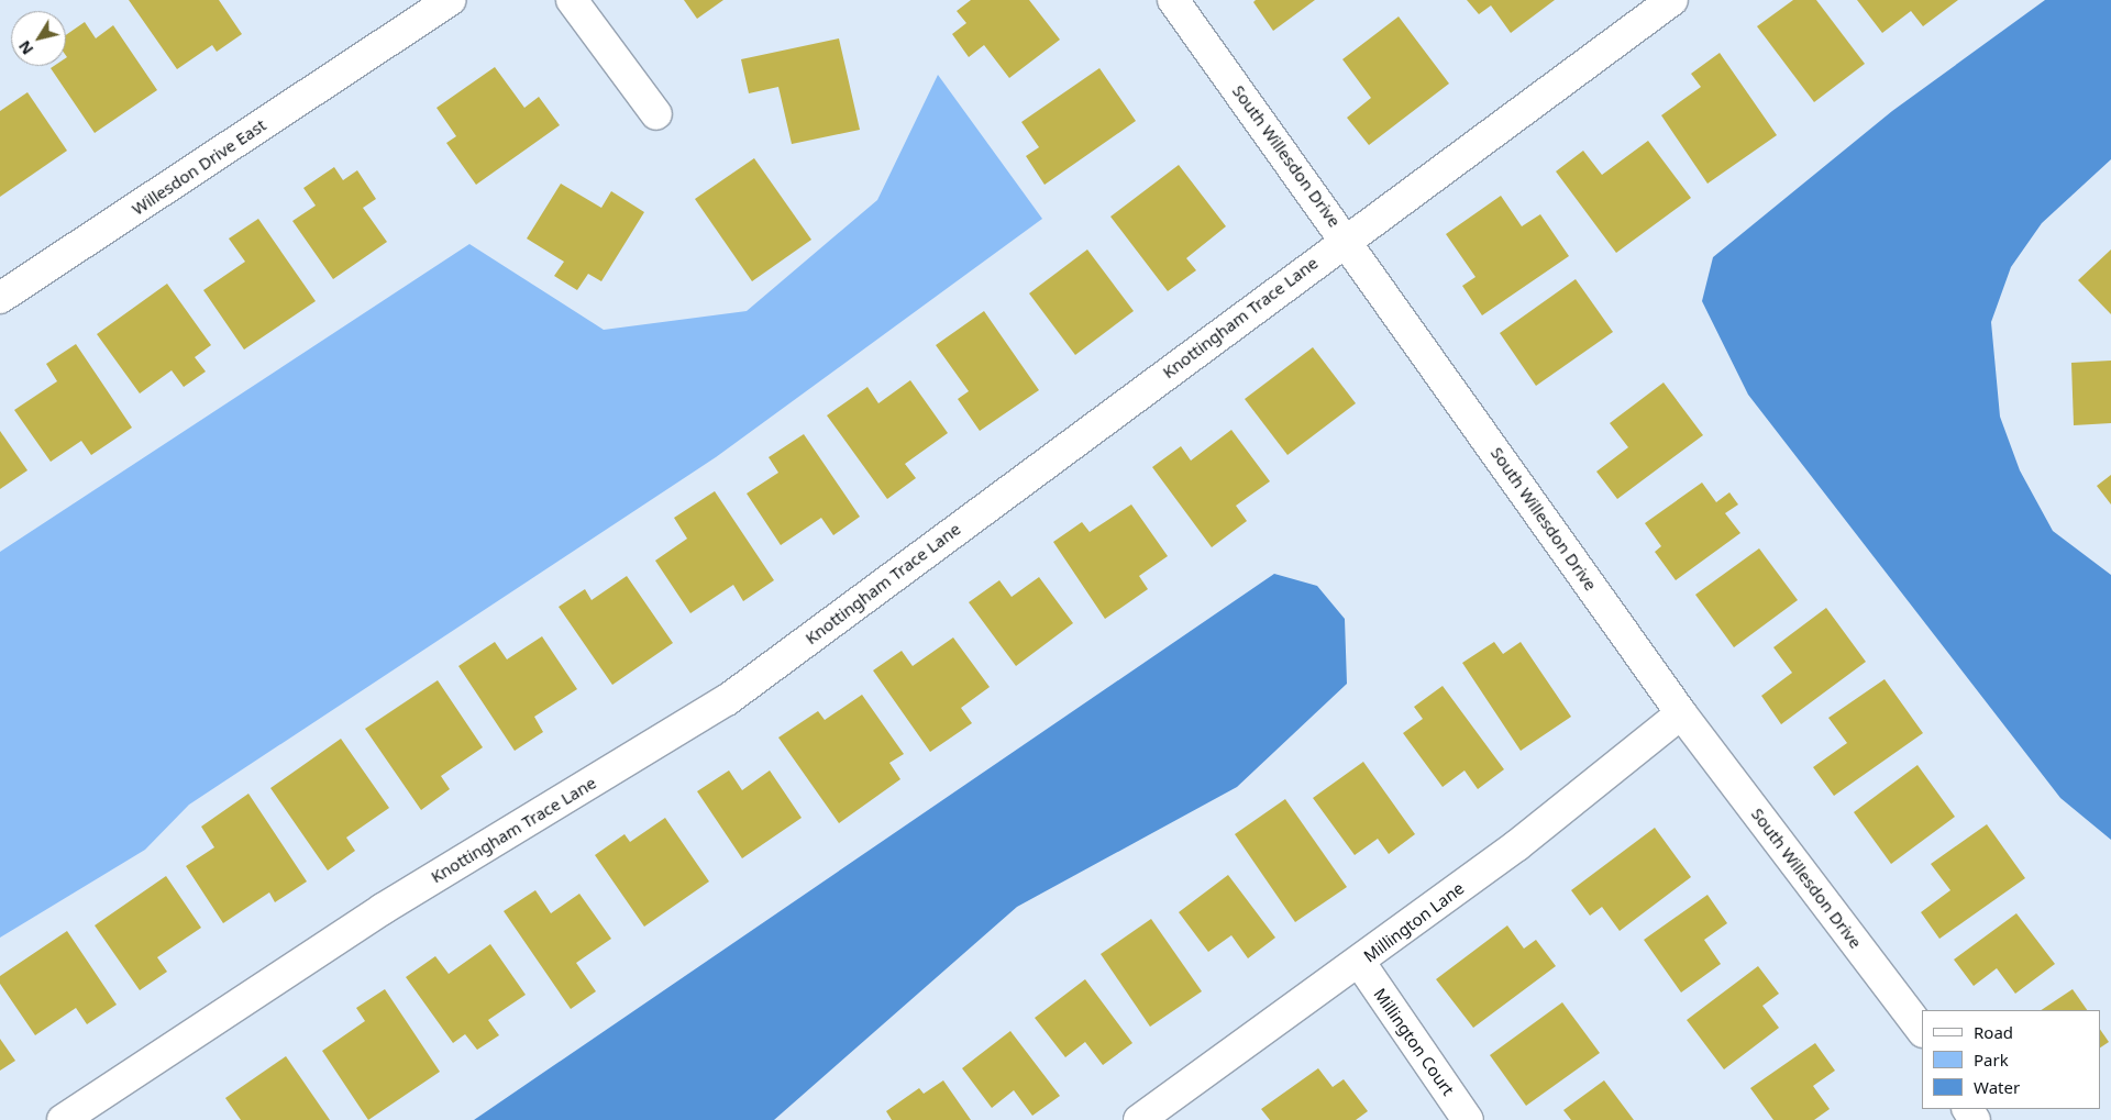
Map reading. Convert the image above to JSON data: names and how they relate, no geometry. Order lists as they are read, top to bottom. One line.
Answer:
{"streets":{"street":["South Willesdon Drive","Willesdon Drive East","Knottingham Trace Lane","Millington Lane","Millington Court"]},"crossings":[["South Willesdon Drive","Knottingham Trace Lane"],["South Willesdon Drive","Millington Lane"],["Millington Lane","Millington Court"]],"legend":["Road","Park","Water"],"north":"bottom left"}
